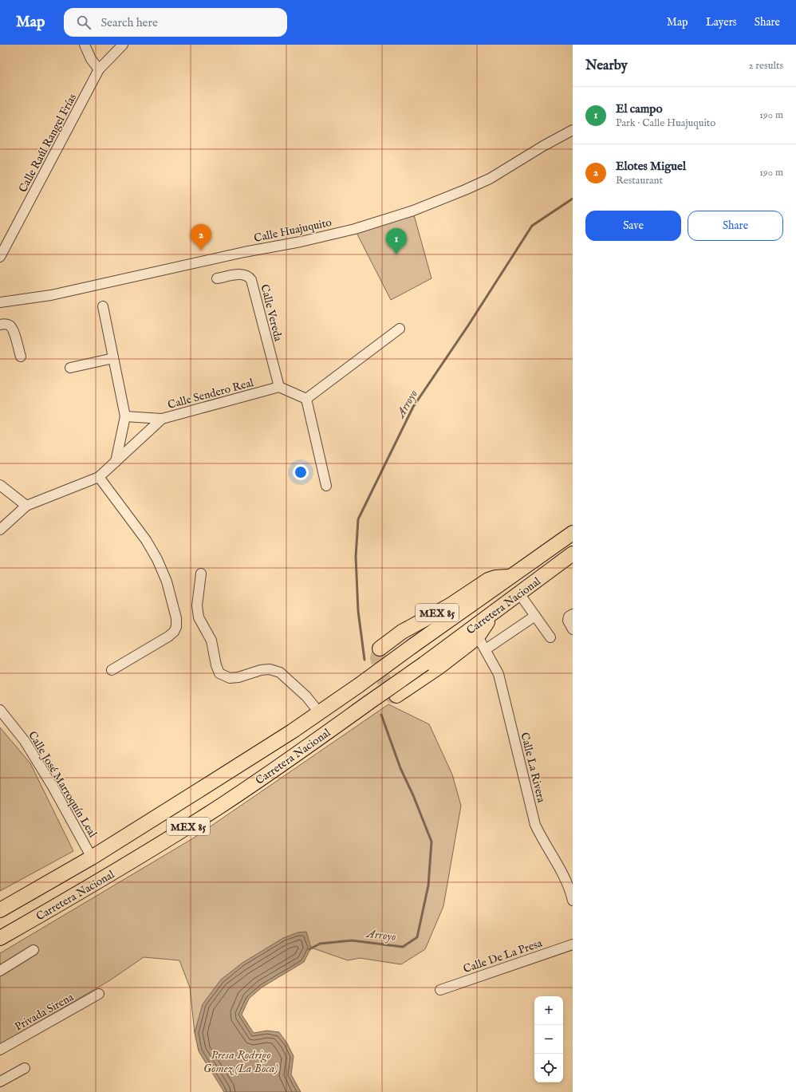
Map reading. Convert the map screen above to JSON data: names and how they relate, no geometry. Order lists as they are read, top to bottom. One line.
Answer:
{"streets":{"highway":["Carretera Nacional","MEX 85"],"street":["Calle Raúl Rangel Frías","Calle Huajuquito","Calle Vereda","Calle Sendero Real","Calle La Rivera","Calle José Marroquín Leal","Calle De La Presa","Privada Sirena"]},"crossings":[["Calle Vereda","Calle Sendero Real"],["Carretera Nacional","MEX 85"],["Carretera Nacional","Calle José Marroquín Leal"],["MEX 85","Calle La Rivera"]],"water":["Arroyo","Presa Rodrigo Gomez (La Boca)"],"page":{"header":"Map","search":"Search here","nav":["Map","Layers","Share"],"heading":["Nearby","2 results"],"list":[{"mark":"1","name":"El campo","note":"Park · Calle Huajuquito","value":"190 m"},{"mark":"2","name":"Elotes Miguel","note":"Restaurant","value":"190 m"}],"buttons":["Save","Share"],"pins":["2","1"],"map_buttons":["+","−"]}}
